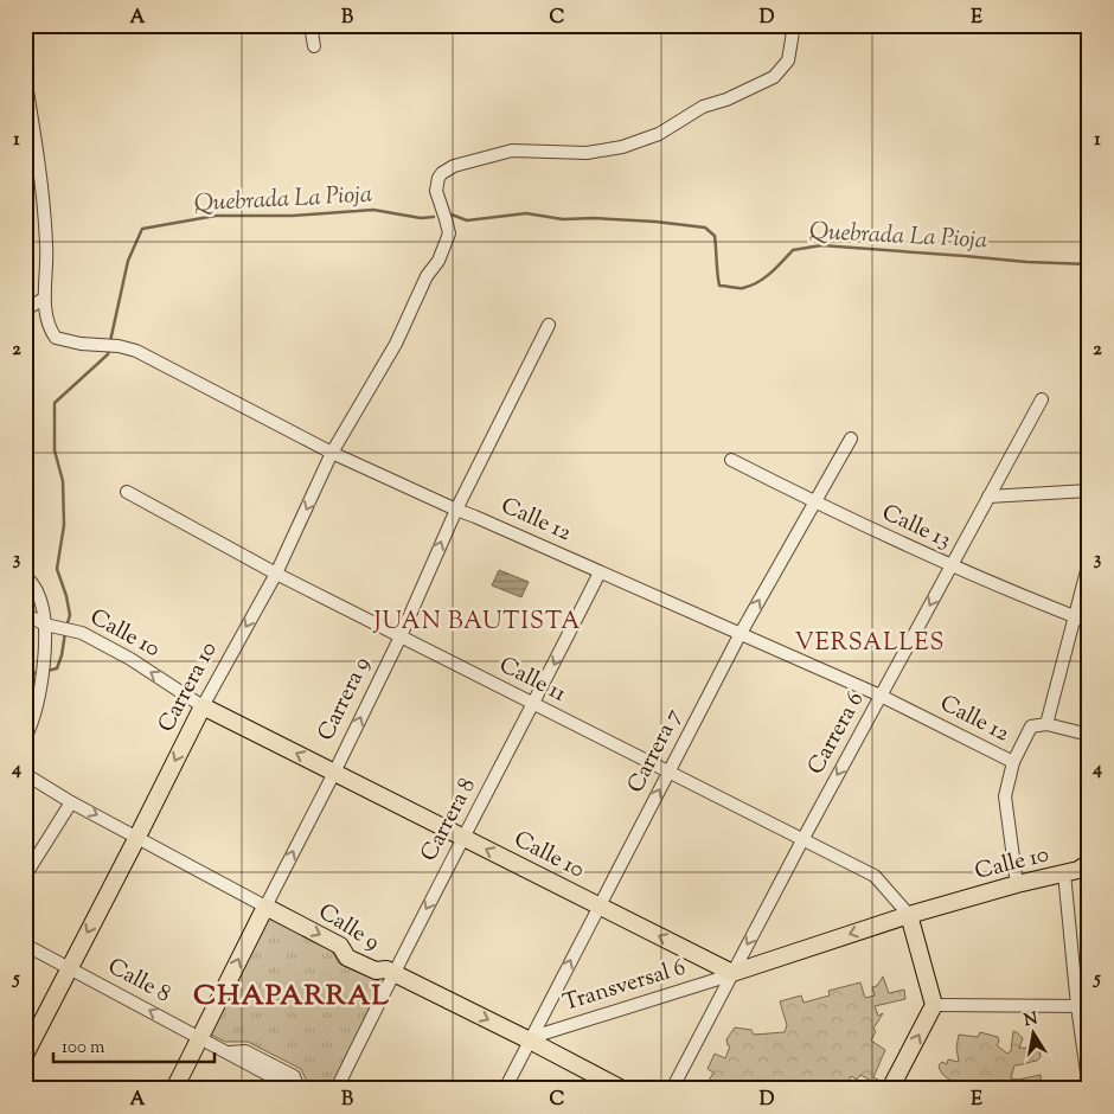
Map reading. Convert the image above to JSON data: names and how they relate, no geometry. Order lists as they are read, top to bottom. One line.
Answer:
{"streets":{"main road":["Calle 10","Carrera 10","Carrera 9","Calle 9"],"street":["Calle 12","Calle 13","Calle 11","Carrera 6","Carrera 7","Carrera 8","Calle 8","Transversal 6"]},"crossings":[["Calle 12","Carrera 10"],["Calle 12","Carrera 9"],["Calle 12","Carrera 6"],["Calle 12","Carrera 7"],["Calle 12","Carrera 8"],["Calle 13","Carrera 6"],["Calle 13","Carrera 7"],["Calle 10","Calle 11"],["Calle 10","Carrera 10"],["Calle 10","Carrera 9"],["Calle 10","Carrera 6"],["Calle 10","Carrera 7"],["Calle 10","Carrera 8"],["Calle 10","Transversal 6"],["Calle 11","Carrera 10"],["Calle 11","Carrera 9"],["Calle 11","Carrera 6"],["Calle 11","Carrera 7"],["Calle 11","Carrera 8"],["Carrera 10","Calle 9"],["Carrera 10","Calle 8"],["Carrera 9","Calle 9"],["Carrera 9","Calle 8"],["Carrera 6","Transversal 6"],["Carrera 7","Calle 9"],["Carrera 7","Transversal 6"],["Carrera 8","Calle 9"],["Calle 9","Transversal 6"]],"one_way":["Calle 10","Carrera 10","Carrera 9","Carrera 6","Carrera 7","Carrera 8","Calle 9","Calle 8"],"districts":["JUAN BAUTISTA","VERSALLES","CHAPARRAL"],"water":["Quebrada La Pioja"],"scale_bar":"100 m","north":"top","grid":{"columns":["A","B","C","D","E"],"rows":["1","2","3","4","5"]}}
